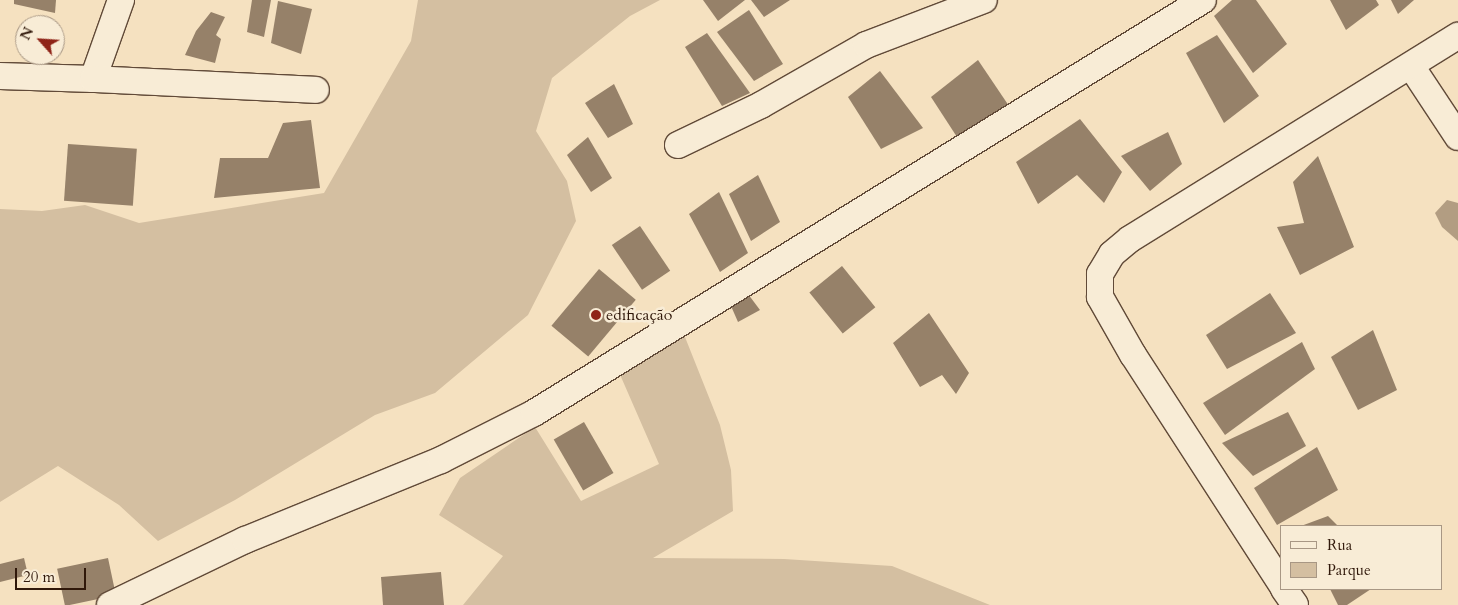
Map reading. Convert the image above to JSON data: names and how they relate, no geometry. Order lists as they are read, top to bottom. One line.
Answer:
{"places":["edificação"],"legend":["Rua","Parque"],"scale_bar":"20 m","north":"top left"}
